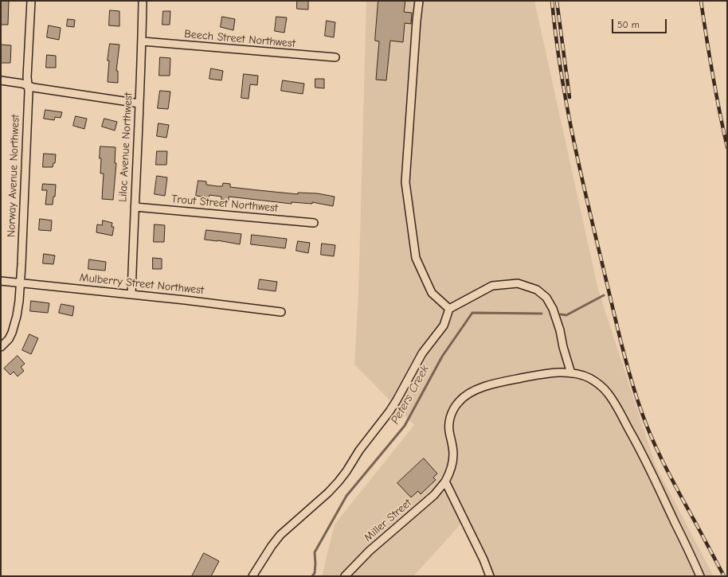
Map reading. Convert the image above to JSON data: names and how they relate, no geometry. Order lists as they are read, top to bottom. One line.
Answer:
{"streets":{"street":["Beech Street Northwest","Lilac Avenue Northwest","Norway Avenue Northwest","Trout Street Northwest","Mulberry Street Northwest","Miller Street"]},"crossings":[["Beech Street Northwest","Lilac Avenue Northwest"],["Lilac Avenue Northwest","Trout Street Northwest"],["Lilac Avenue Northwest","Mulberry Street Northwest"],["Norway Avenue Northwest","Mulberry Street Northwest"]],"water":["Peters Creek"],"scale_bar":"50 m"}
